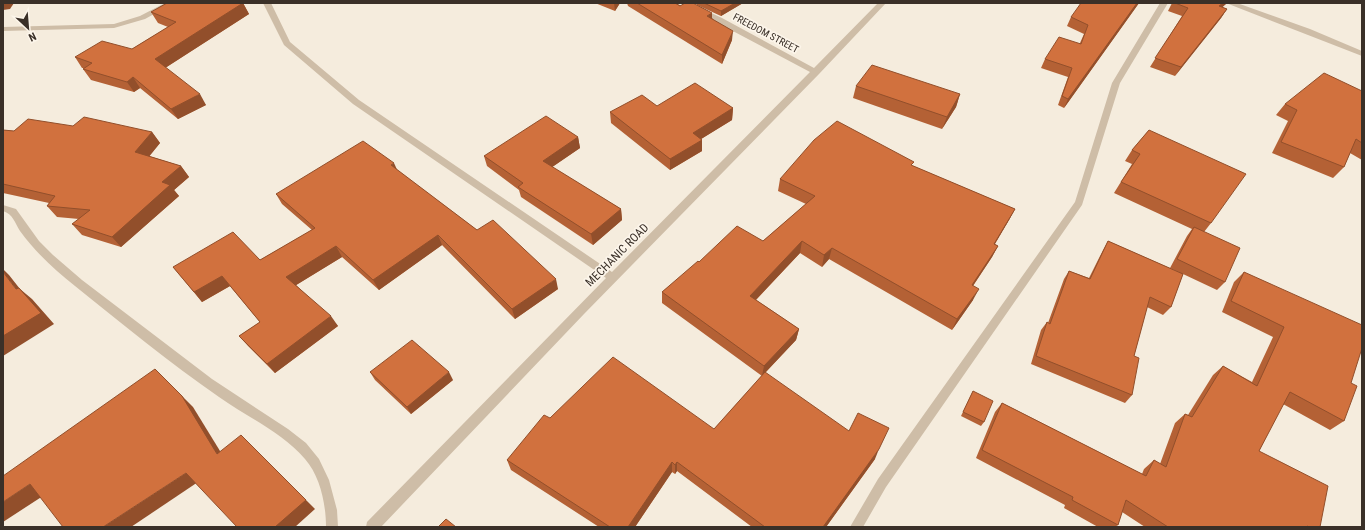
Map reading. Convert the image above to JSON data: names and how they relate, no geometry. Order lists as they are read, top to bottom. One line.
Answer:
{"streets":{"street":["FREEDOM STREET","MECHANIC ROAD"]},"crossings":[["FREEDOM STREET","MECHANIC ROAD"]],"north":"bottom right"}
